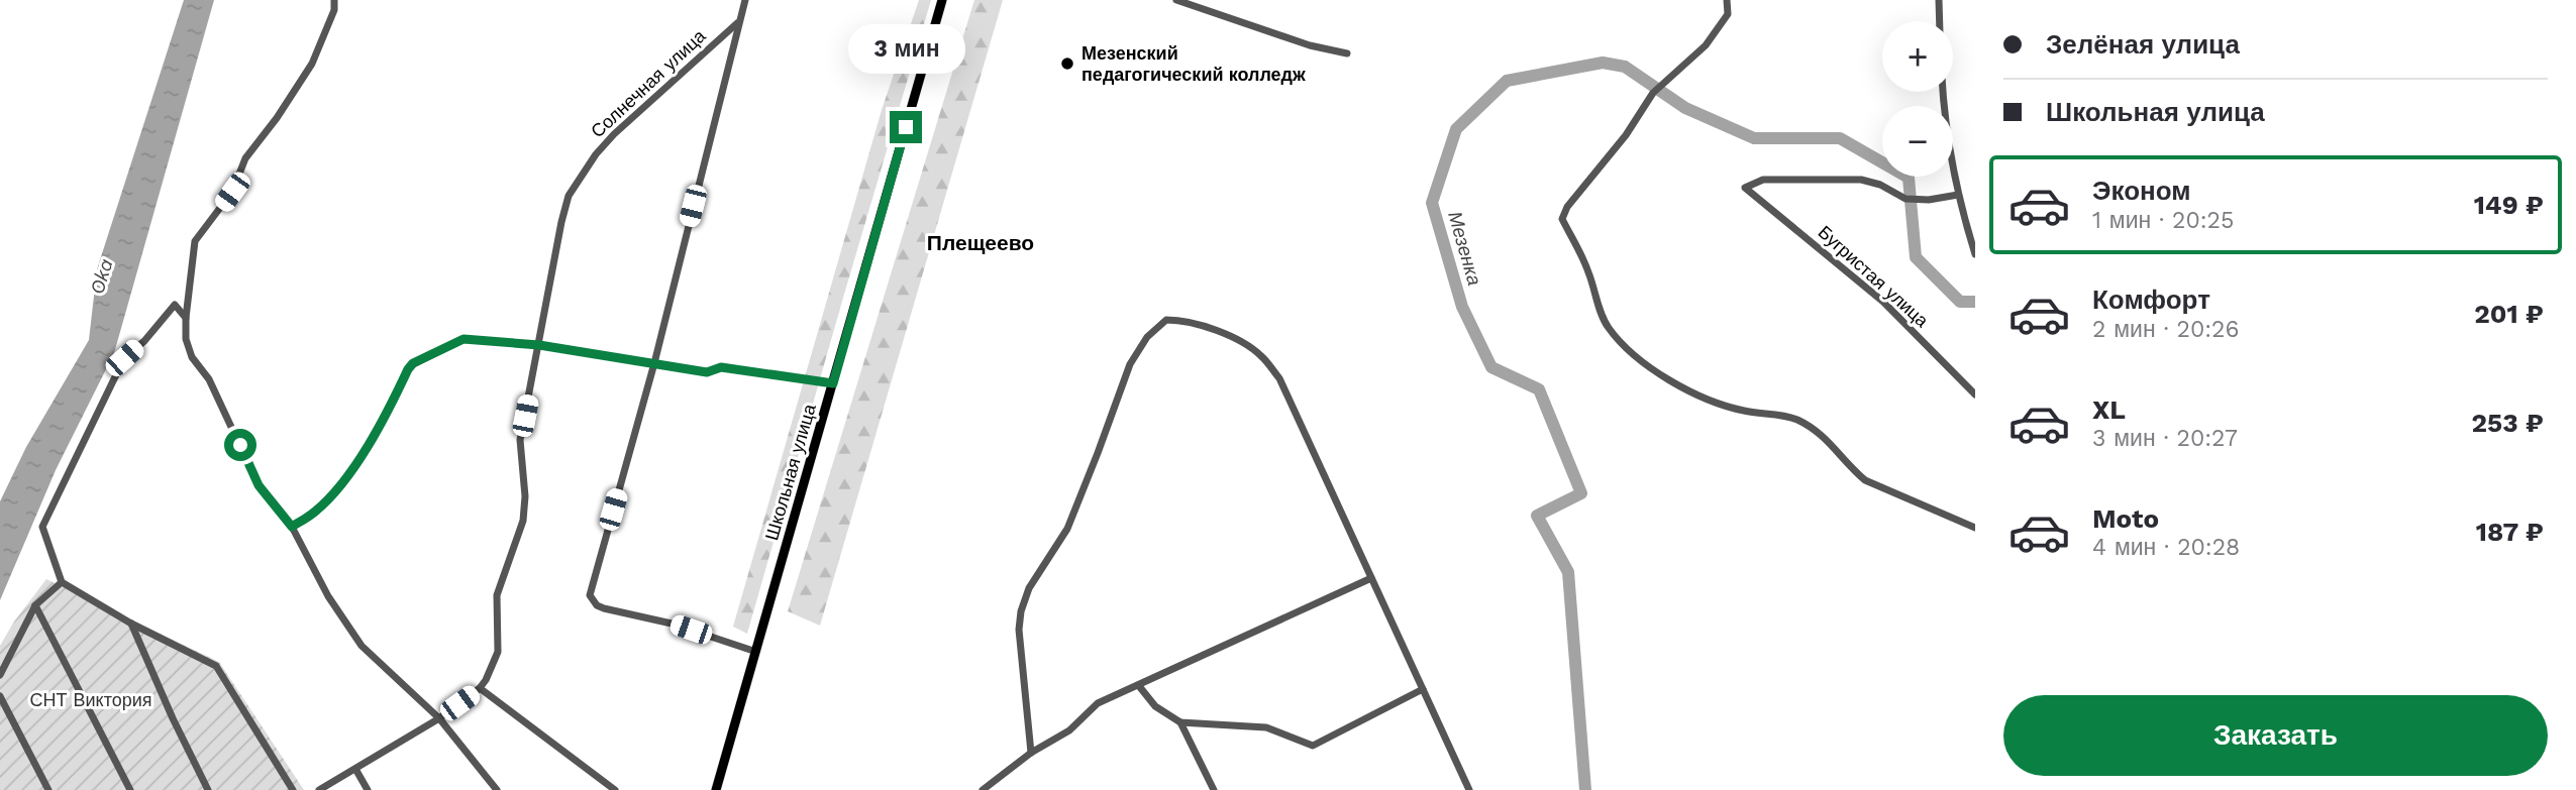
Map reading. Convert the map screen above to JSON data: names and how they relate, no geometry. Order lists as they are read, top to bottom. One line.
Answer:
{"streets":{"main road":["Школьная улица"],"street":["Солнечная улица","Бугристая улица"]},"districts":["Плещеево"],"water":["Мезенка","Oka"],"parks":["СНТ Виктория"],"places":["Мезенский педагогический колледж"],"page":{"banner":["Зелёная улица","Школьная улица"],"map_buttons":["+","−"],"bubble":"3 мин","list":[{"name":"Эконом","note":"1 мин · 20:25","value":"149 ₽"},{"name":"Комфорт","note":"2 мин · 20:26","value":"201 ₽"},{"name":"XL","note":"3 мин · 20:27","value":"253 ₽"},{"name":"Moto","note":"4 мин · 20:28","value":"187 ₽"}],"buttons":"Заказать"}}
